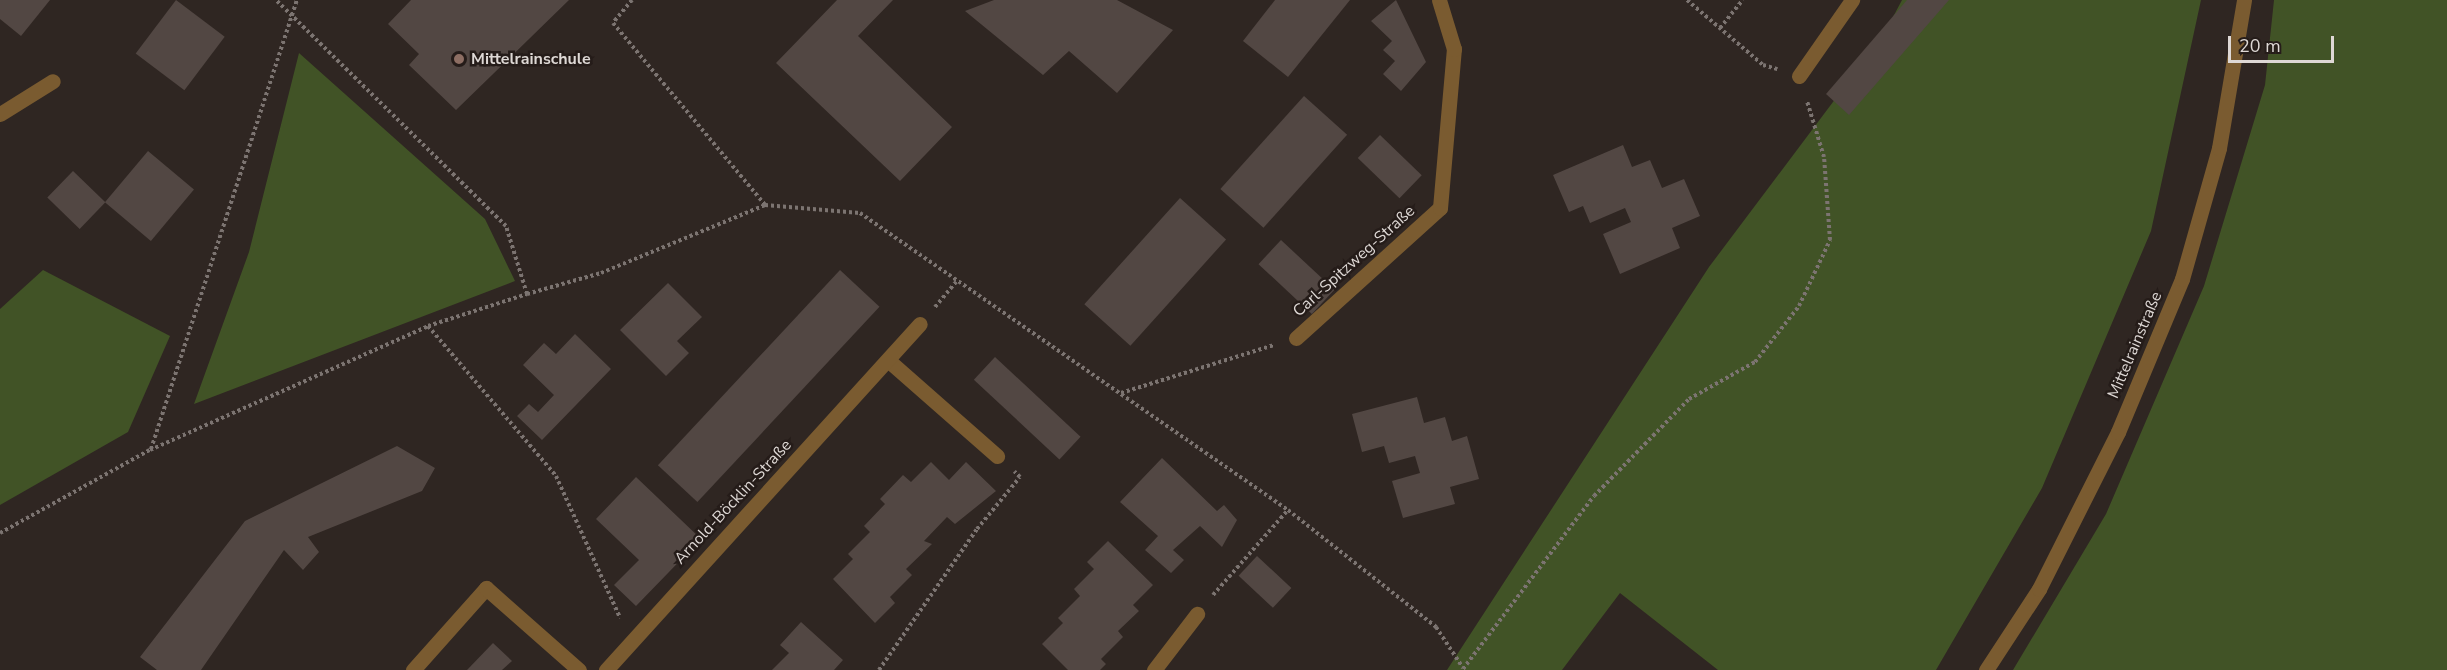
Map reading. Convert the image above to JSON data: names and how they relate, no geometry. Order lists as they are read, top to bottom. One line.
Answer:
{"streets":{"street":["Carl-Spitzweg-Straße","Mittelrainstraße","Arnold-Böcklin-Straße"]},"places":["Mittelrainschule"],"scale_bar":"20 m"}
